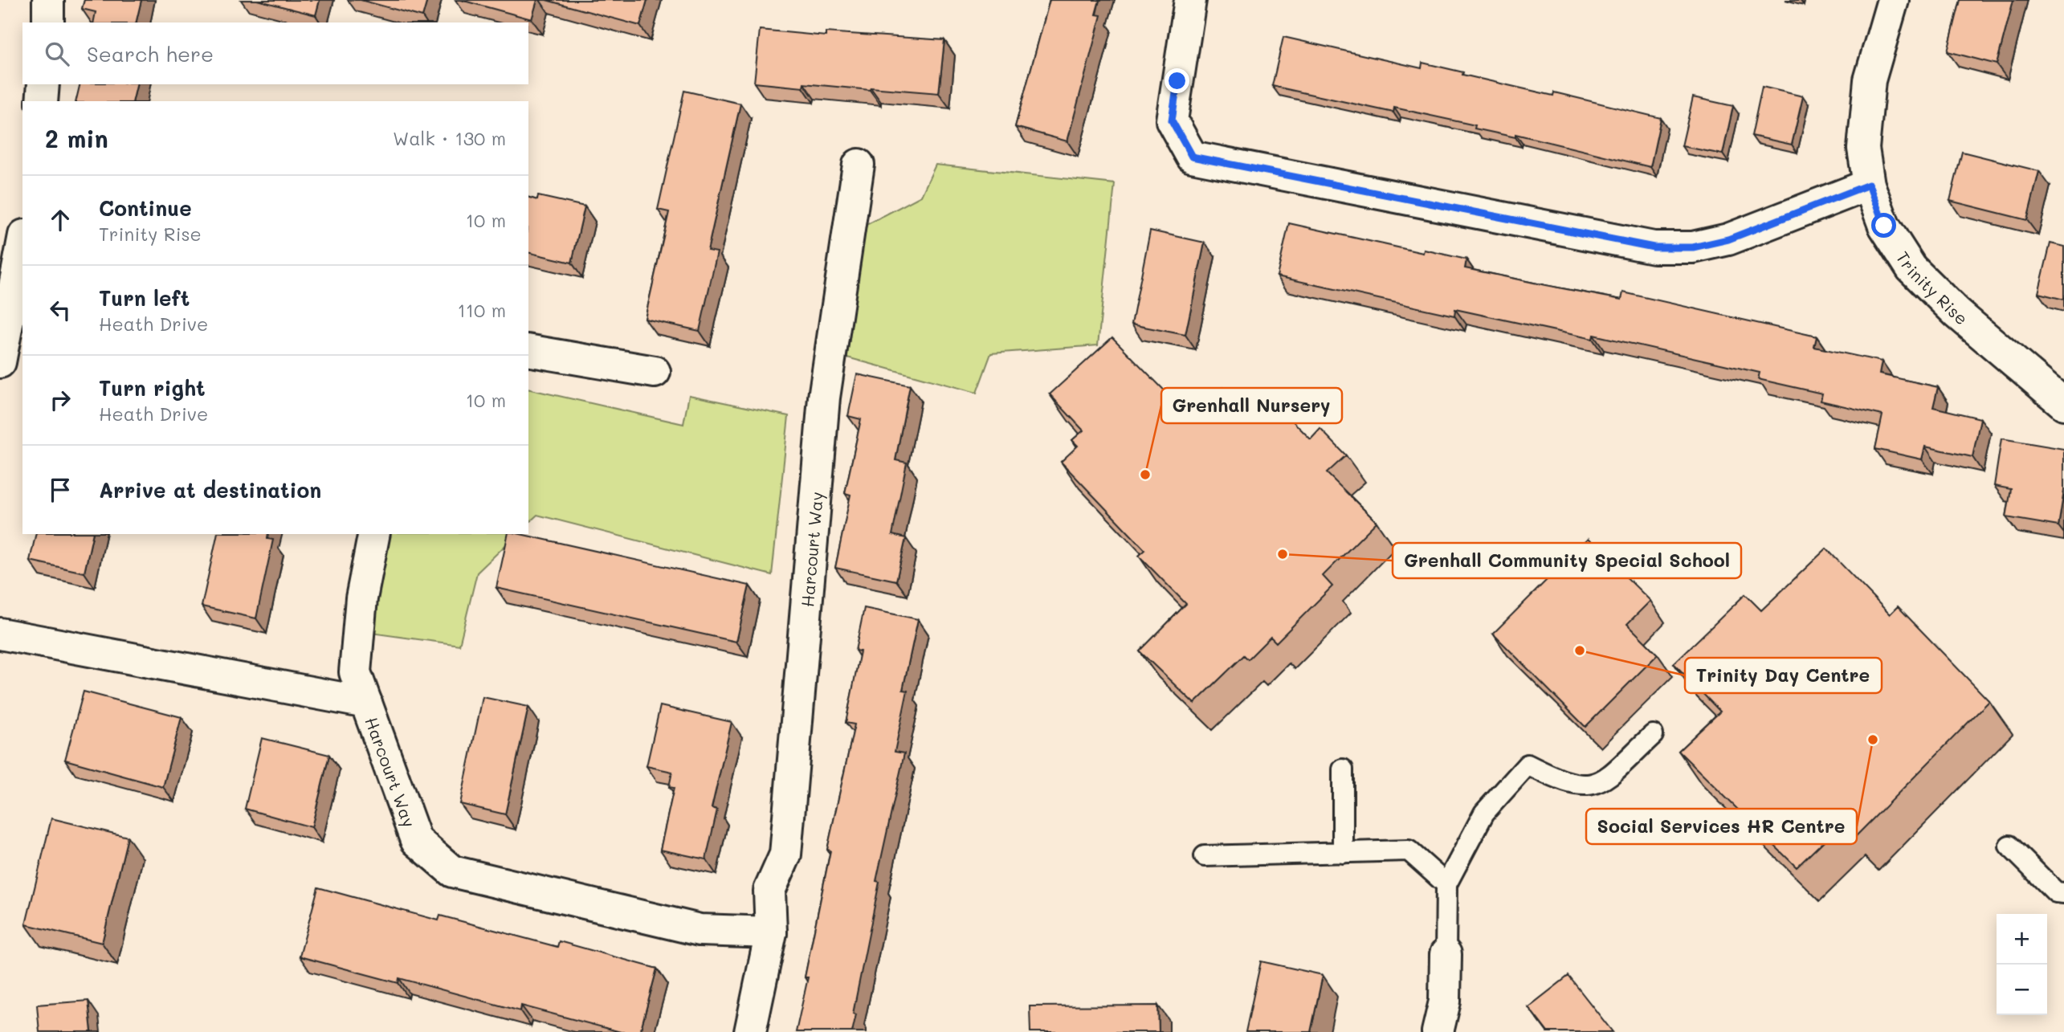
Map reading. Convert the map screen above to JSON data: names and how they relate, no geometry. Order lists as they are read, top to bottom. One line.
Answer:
{"streets":{"street":["Trinity Rise","Harcourt Way"]},"places":["Grenhall Nursery","Grenhall Community Special School","Trinity Day Centre","Social Services HR Centre"],"page":{"search":"Search here","heading":["2 min","Walk · 130 m"],"list":[["Continue","Trinity Rise","10 m"],["Turn left","Heath Drive","110 m"],["Turn right","Heath Drive","10 m"],"Arrive at destination"],"map_buttons":["+","−"]}}
